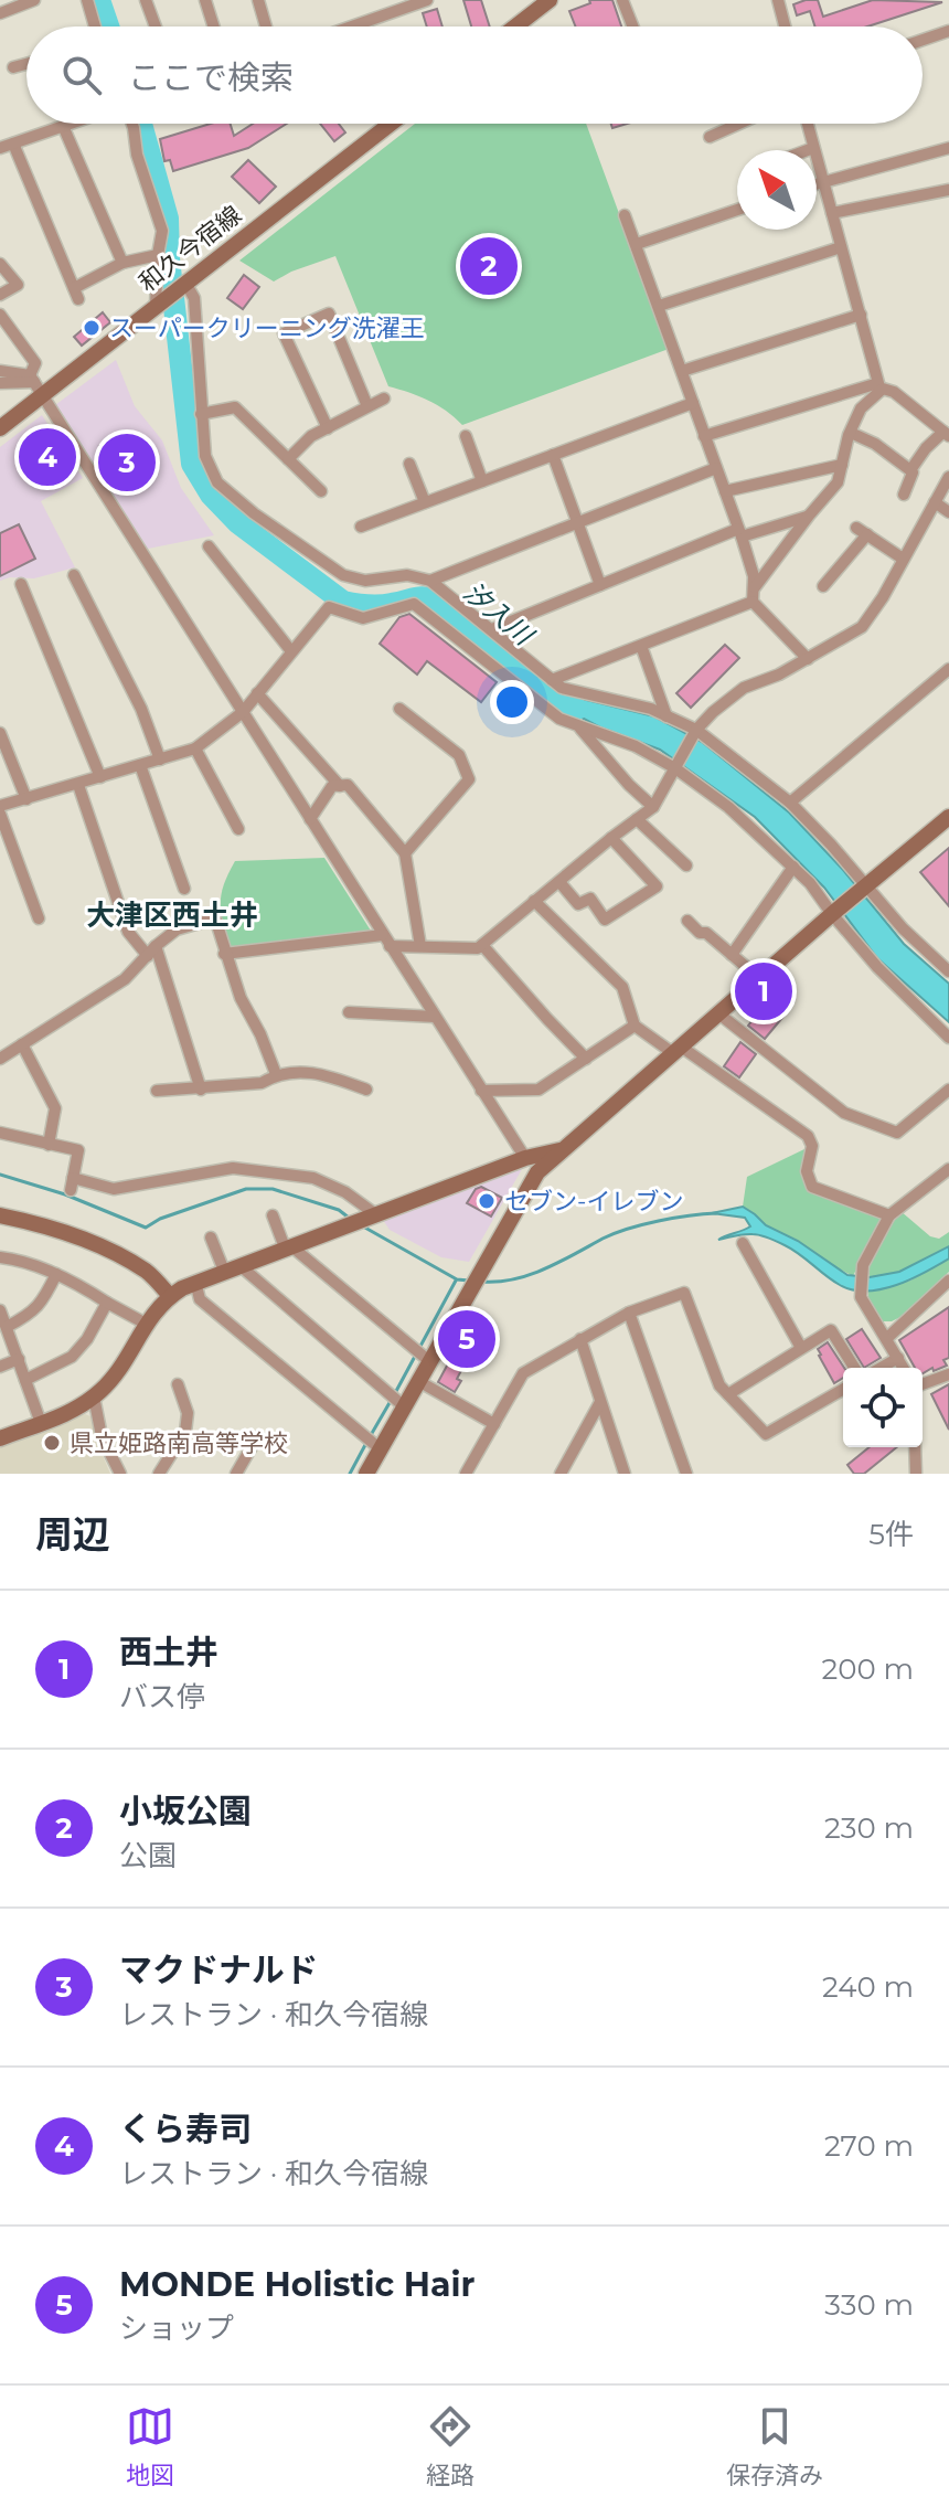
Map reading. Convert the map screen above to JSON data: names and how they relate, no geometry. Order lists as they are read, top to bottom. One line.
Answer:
{"streets":{"street":["和久今宿線"]},"districts":["大津区西土井"],"water":["汐入川"],"places":["スーパークリーニング洗濯王","セブン-イレブン","県立姫路南高等学校"],"north":"top left","page":{"search":"ここで検索","pins":["2","4","3","1","5"],"heading":["周辺","5件"],"list":[{"mark":"1","name":"西土井","note":"バス停","value":"200 m"},{"mark":"2","name":"小坂公園","note":"公園","value":"230 m"},{"mark":"3","name":"マクドナルド","note":"レストラン · 和久今宿線","value":"240 m"},{"mark":"4","name":"くら寿司","note":"レストラン · 和久今宿線","value":"270 m"},{"mark":"5","name":"MONDE Holistic Hair","note":"ショップ","value":"330 m"}],"nav":["地図","経路","保存済み"]}}
